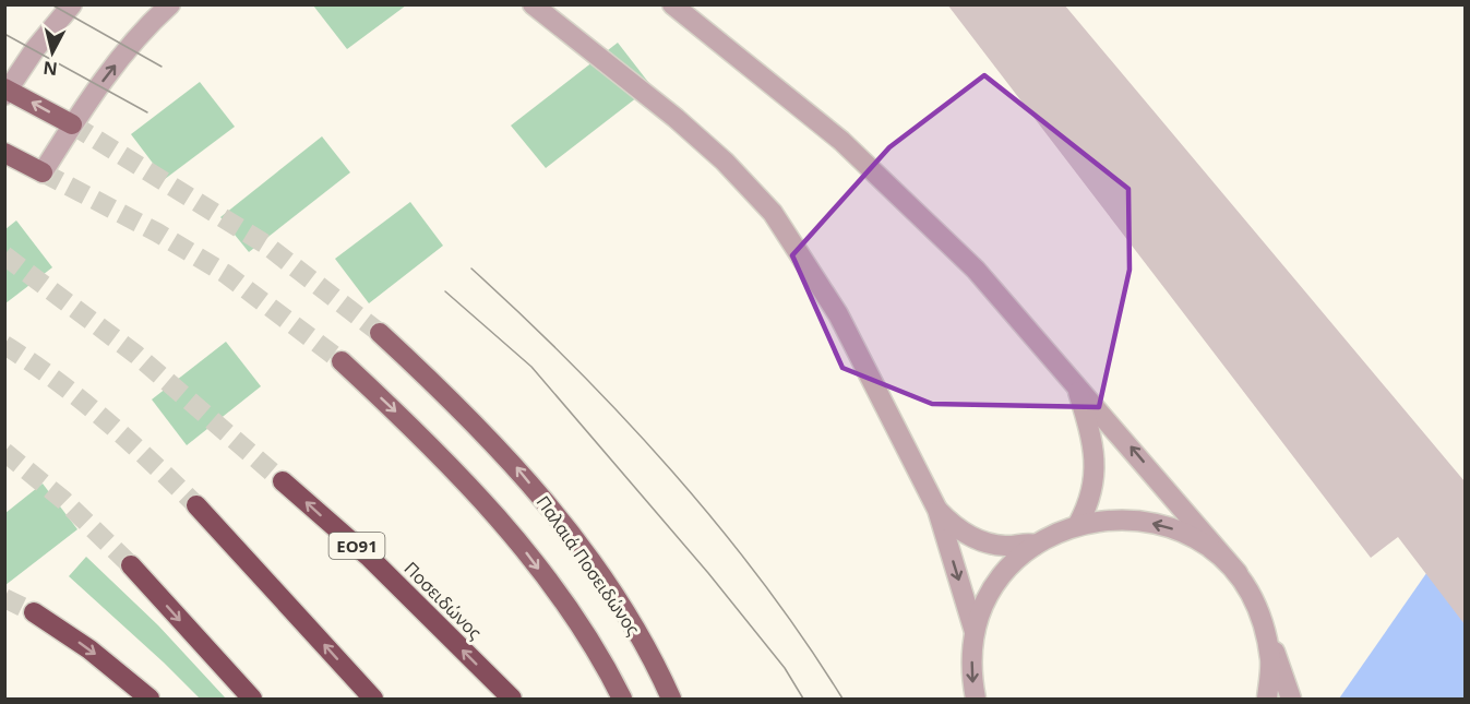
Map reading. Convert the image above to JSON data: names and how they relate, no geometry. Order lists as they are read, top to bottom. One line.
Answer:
{"streets":{"highway":["ΕΟ91","Ποσειδώνος"],"main road":["Παλαιά Ποσειδώνος"]},"north":"bottom"}
